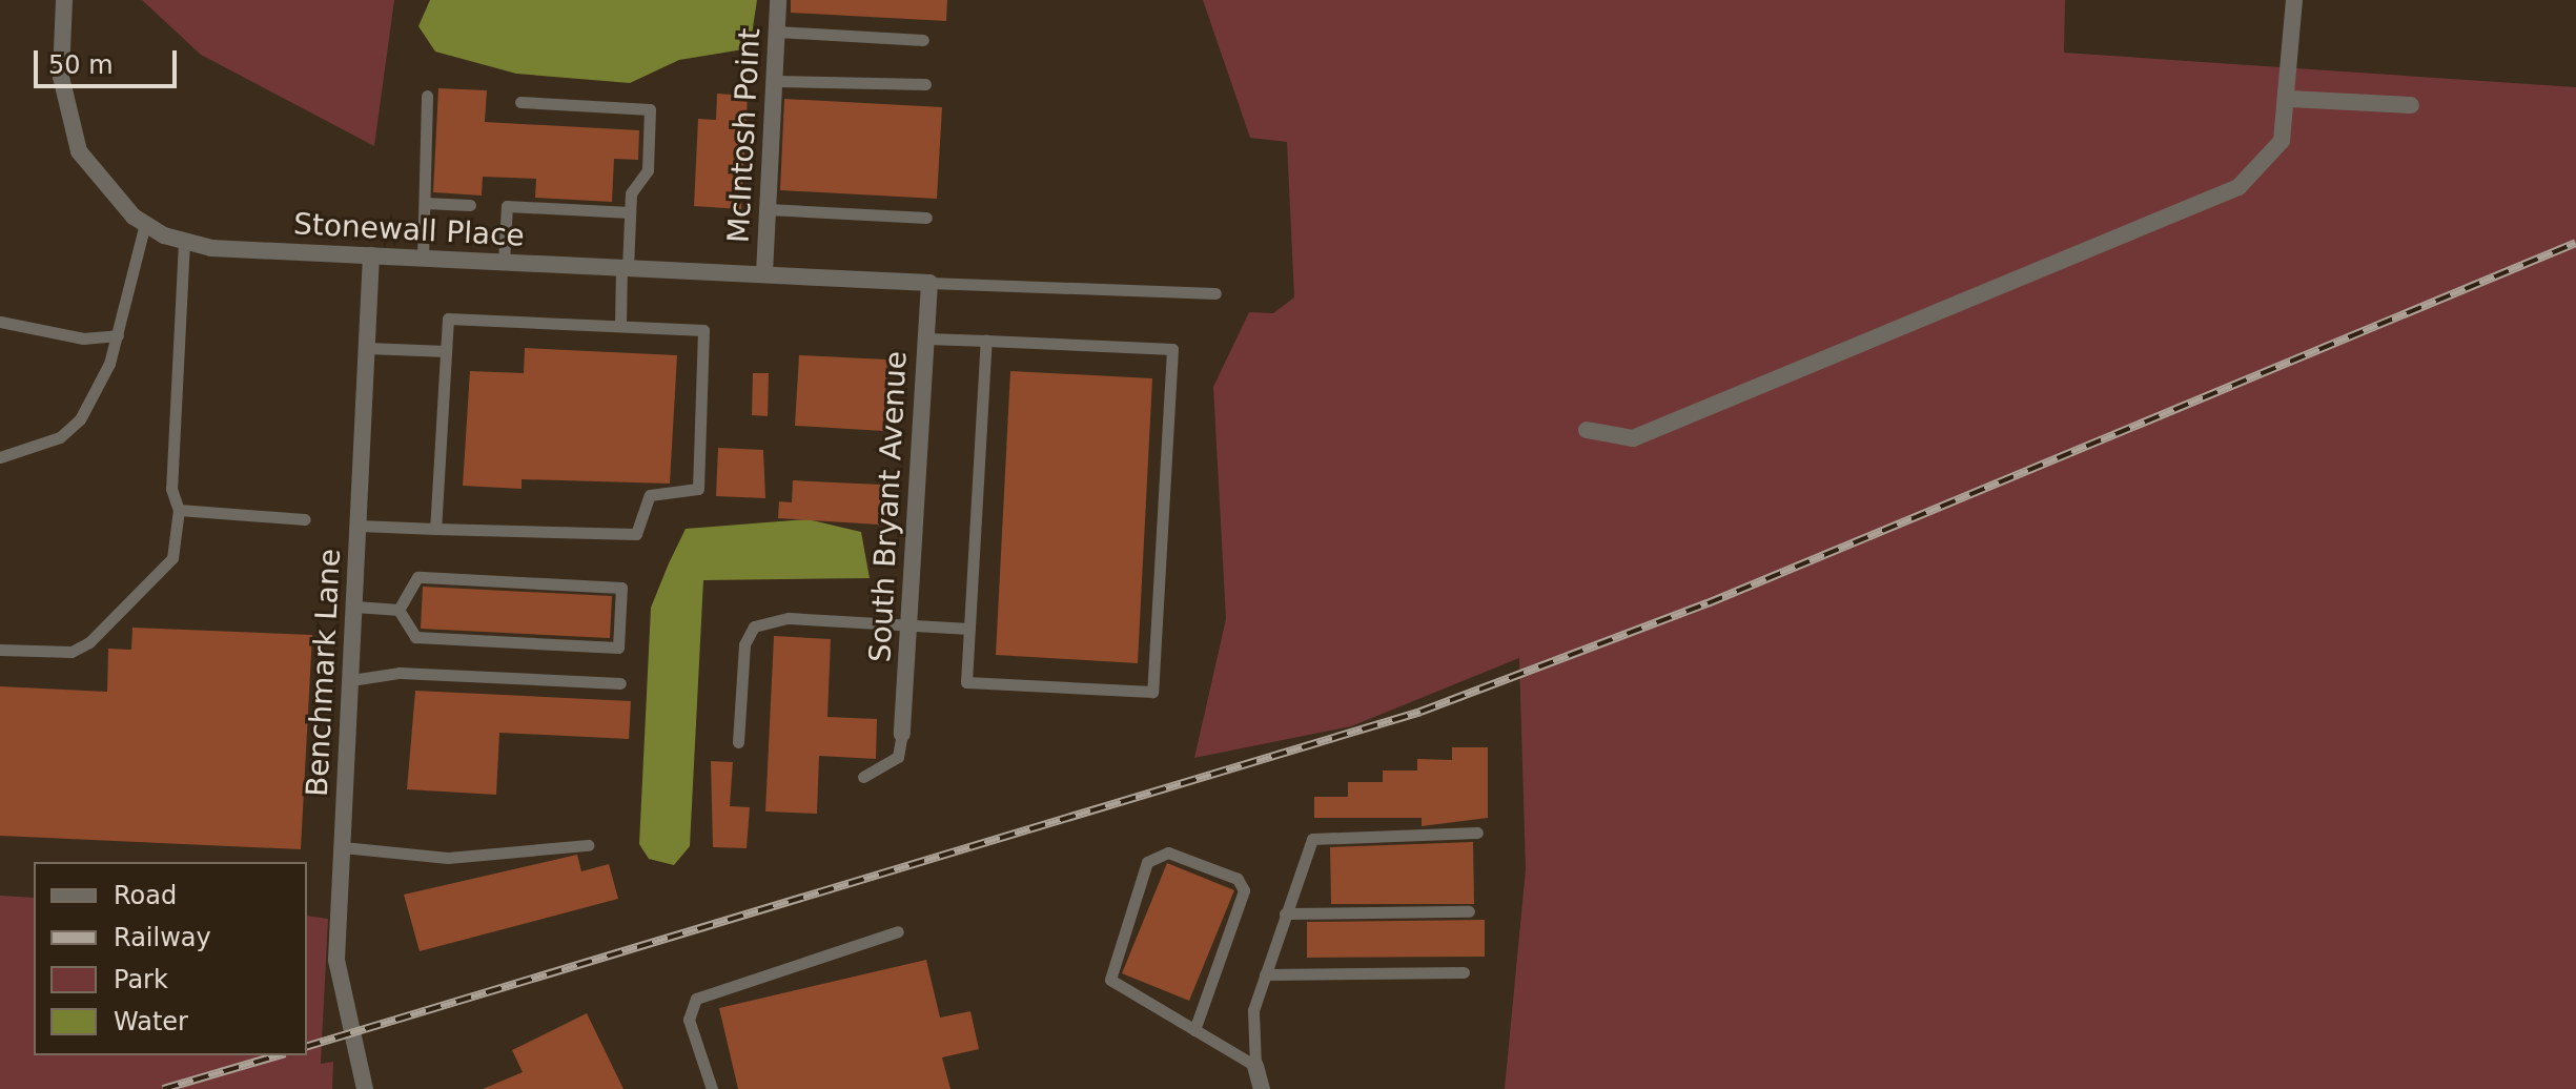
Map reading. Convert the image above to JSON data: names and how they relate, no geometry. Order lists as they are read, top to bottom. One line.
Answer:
{"streets":{"street":["McIntosh Point","Stonewall Place","South Bryant Avenue","Benchmark Lane"]},"crossings":[["McIntosh Point","Stonewall Place"],["Stonewall Place","South Bryant Avenue"],["Stonewall Place","Benchmark Lane"]],"legend":["Road","Railway","Park","Water"],"scale_bar":"50 m"}
